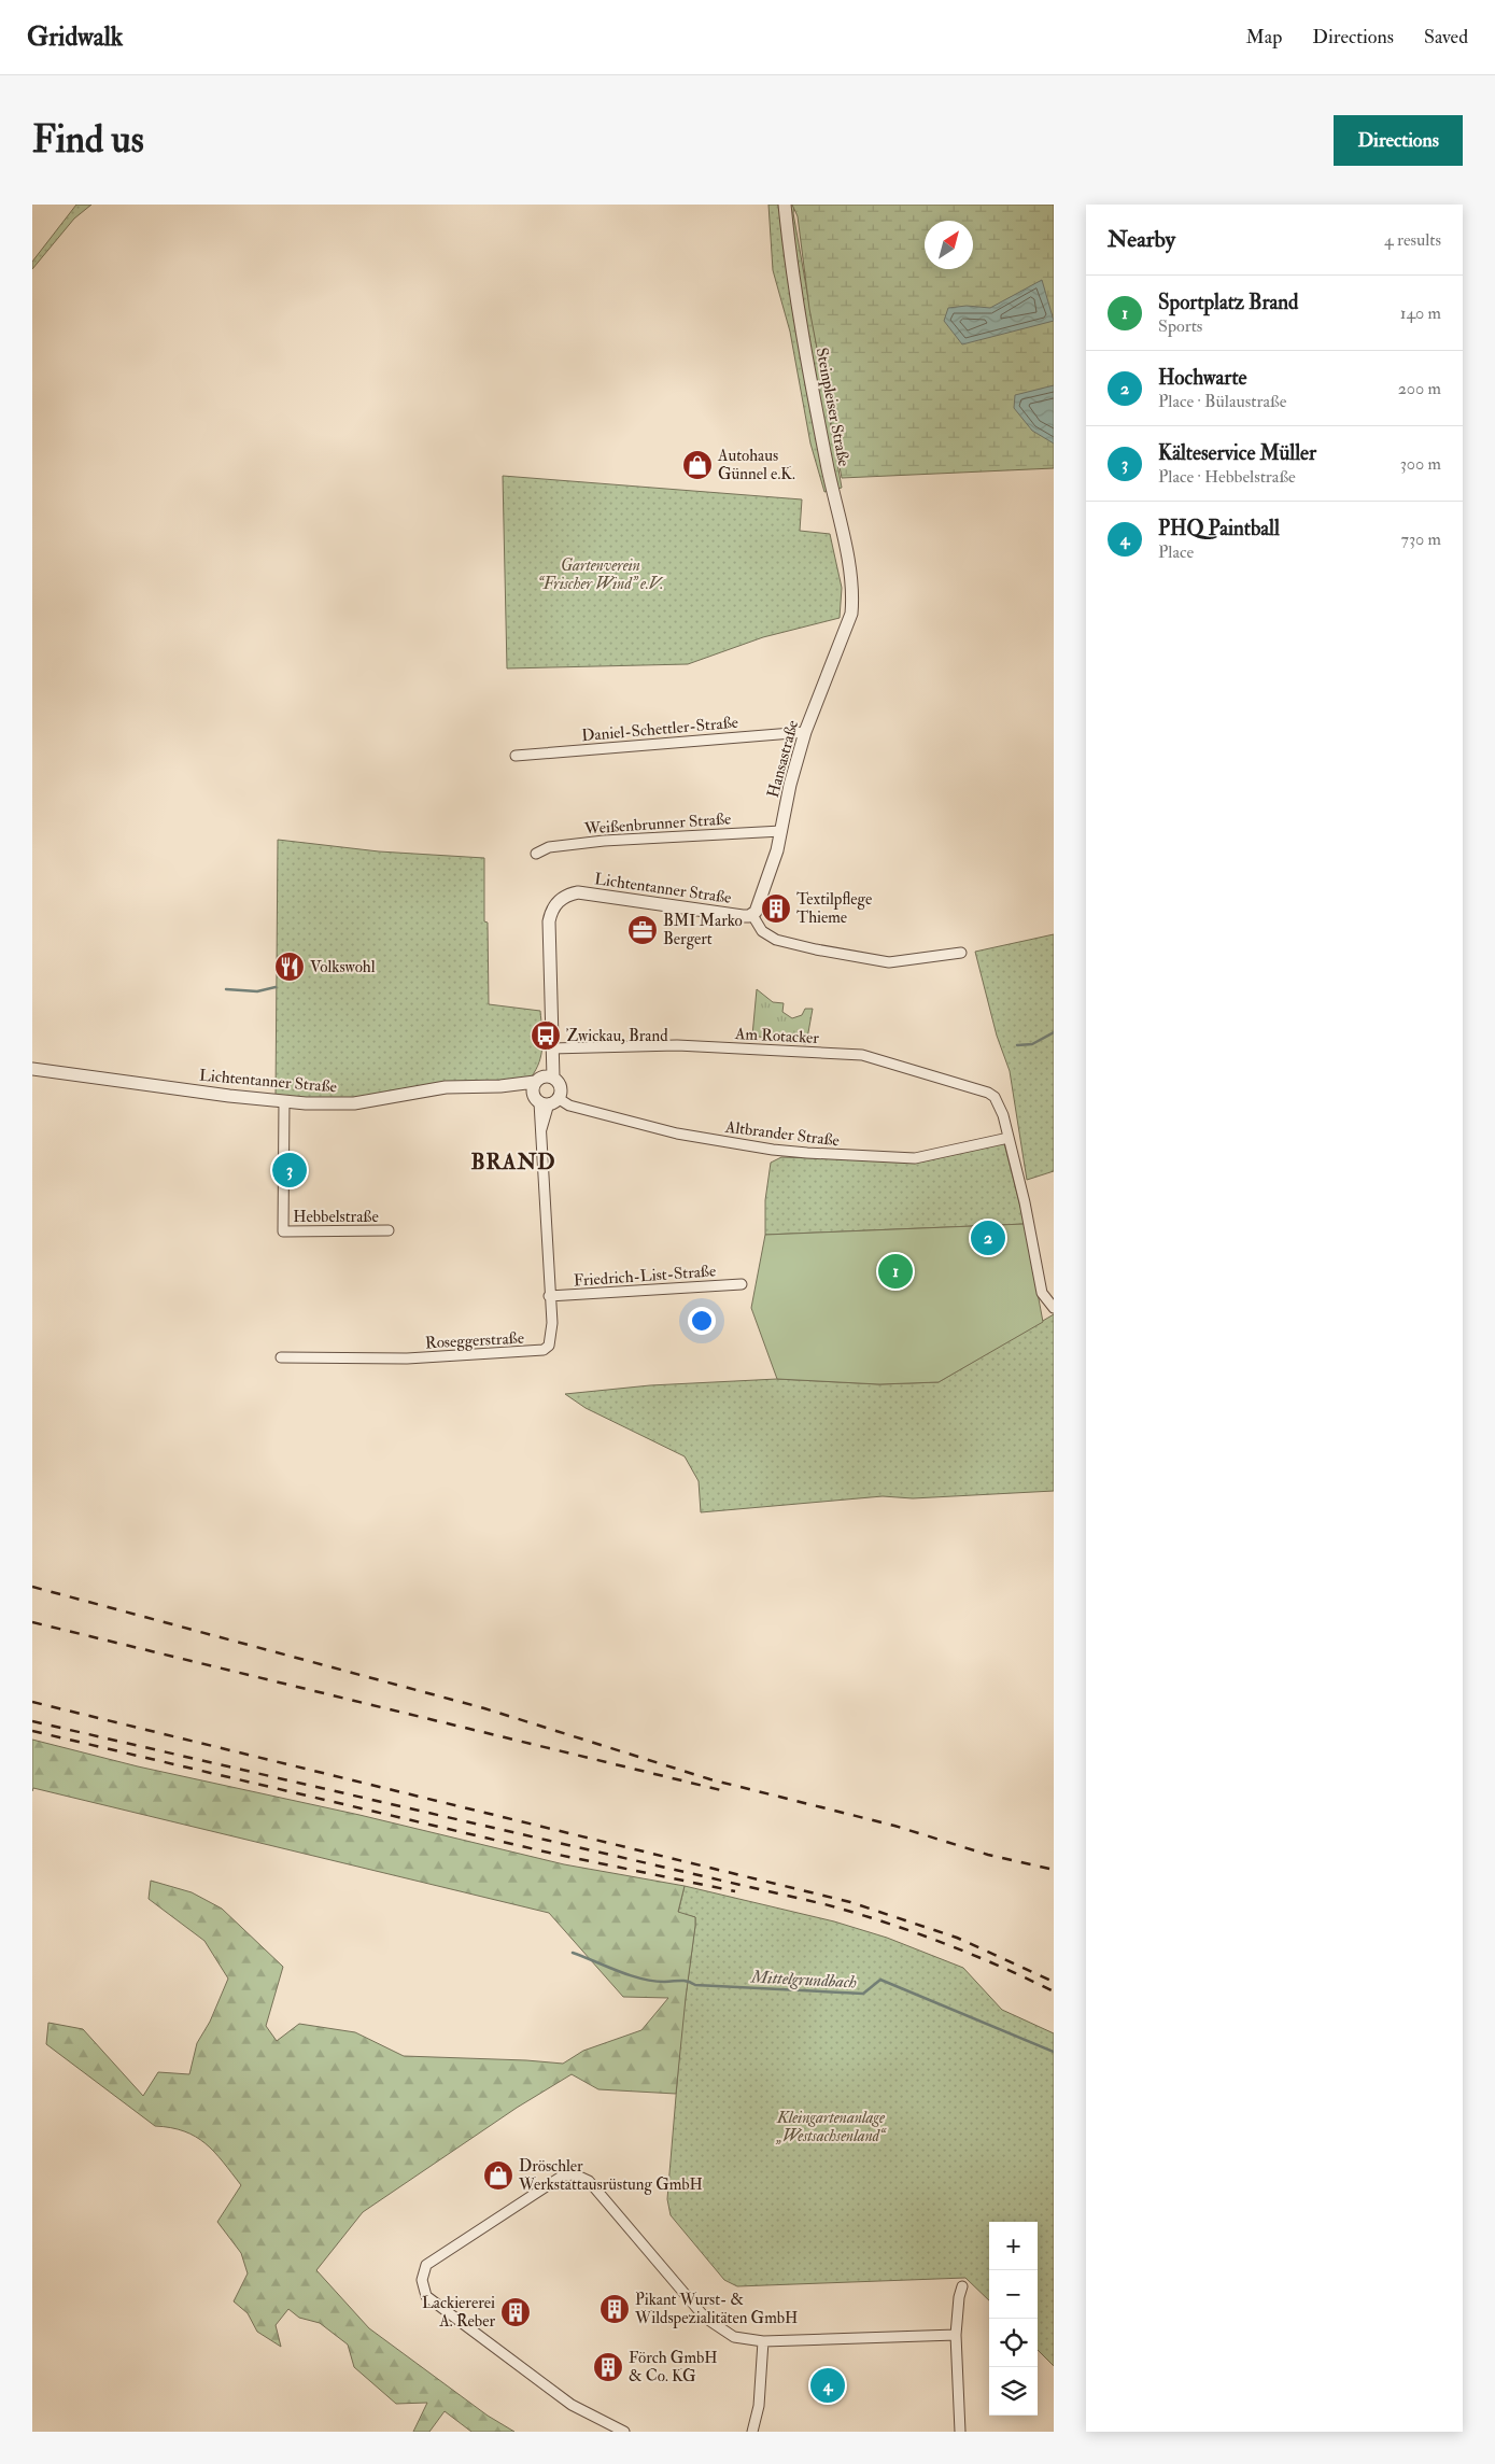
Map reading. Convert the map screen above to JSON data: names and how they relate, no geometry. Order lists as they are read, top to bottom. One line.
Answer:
{"streets":{"street":["Steinpleiser Straße","Daniel-Schettler-Straße","Hansastraße","Weißenbrunner Straße","Lichtentanner Straße","Am Rotacker","Altbrander Straße","Hebbelstraße","Friedrich-List-Straße","Roseggerstraße"]},"crossings":[["Steinpleiser Straße","Hansastraße"],["Daniel-Schettler-Straße","Hansastraße"],["Hansastraße","Weißenbrunner Straße"],["Hansastraße","Lichtentanner Straße"],["Lichtentanner Straße","Am Rotacker"],["Lichtentanner Straße","Altbrander Straße"],["Lichtentanner Straße","Hebbelstraße"],["Lichtentanner Straße","Roseggerstraße"],["Am Rotacker","Altbrander Straße"],["Altbrander Straße","Roseggerstraße"],["Friedrich-List-Straße","Roseggerstraße"]],"districts":["BRAND"],"water":["Mittelgrundbach"],"parks":["Gartenverein “Frischer Wind” e.V.","Kleingartenanlage „Westsachsenland“"],"places":{"shop":["Autohaus Günnel e.K.","Dröschler Werkstattausrüstung GmbH"],"building":["Textilpflege Thieme","Pikant Wurst- & Wildspezialitäten GmbH","Lackiererei A. Reber","Förch GmbH & Co. KG"],"office":["BMI Marko Bergert"],"restaurant":["Volkswohl"],"bus stop":["Zwickau, Brand"]},"north":"top right","page":{"header":"Gridwalk","nav":["Map","Directions","Saved"],"buttons":"Directions","title":"Find us","heading":["Nearby","4 results"],"list":[{"mark":"1","name":"Sportplatz Brand","note":"Sports","value":"140 m"},{"mark":"2","name":"Hochwarte","note":"Place · Bülaustraße","value":"200 m"},{"mark":"3","name":"Kälteservice Müller","note":"Place · Hebbelstraße","value":"300 m"},{"mark":"4","name":"PHQ Paintball","note":"Place","value":"730 m"}],"pins":["3","2","1","4"],"map_buttons":["+","−"]}}
